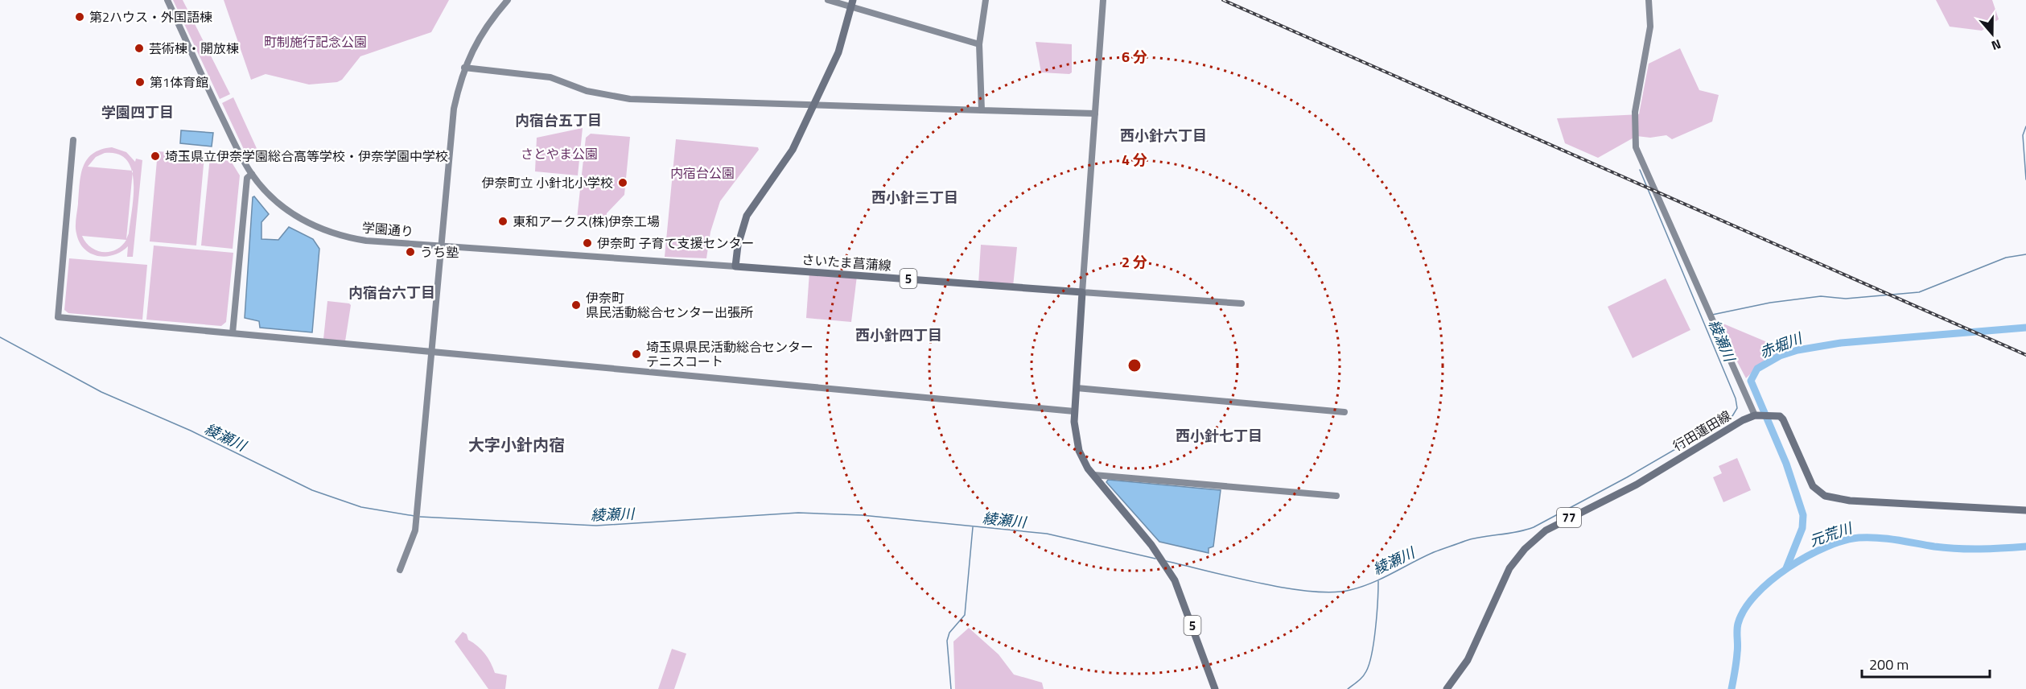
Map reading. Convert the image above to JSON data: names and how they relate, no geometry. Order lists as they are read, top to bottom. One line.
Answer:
{"streets":{"main road":["さいたま菖蒲線","5","行田蓮田線","77"],"street":["学園通り"]},"crossings":[["学園通り","さいたま菖蒲線"],["さいたま菖蒲線","5"]],"districts":["学園四丁目","内宿台五丁目","西小針六丁目","西小針三丁目","内宿台六丁目","西小針四丁目","西小針七丁目","大字小針内宿"],"water":["綾瀬川","赤堀川","元荒川"],"parks":["町制施行記念公園","さとやま公園","内宿台公園"],"places":["第2ハウス・外国語棟","芸術棟・開放棟","第1体育館","埼玉県立伊奈学園総合高等学校・伊奈学園中学校","伊奈町立 小針北小学校","東和アークス(株)伊奈工場","伊奈町 子育て支援センター","うち塾","伊奈町 県民活動総合センター出張所","埼玉県県民活動総合センター テニスコート"],"scale_bar":"200 m","north":"bottom","rings":["6 分","4 分","2 分"]}
